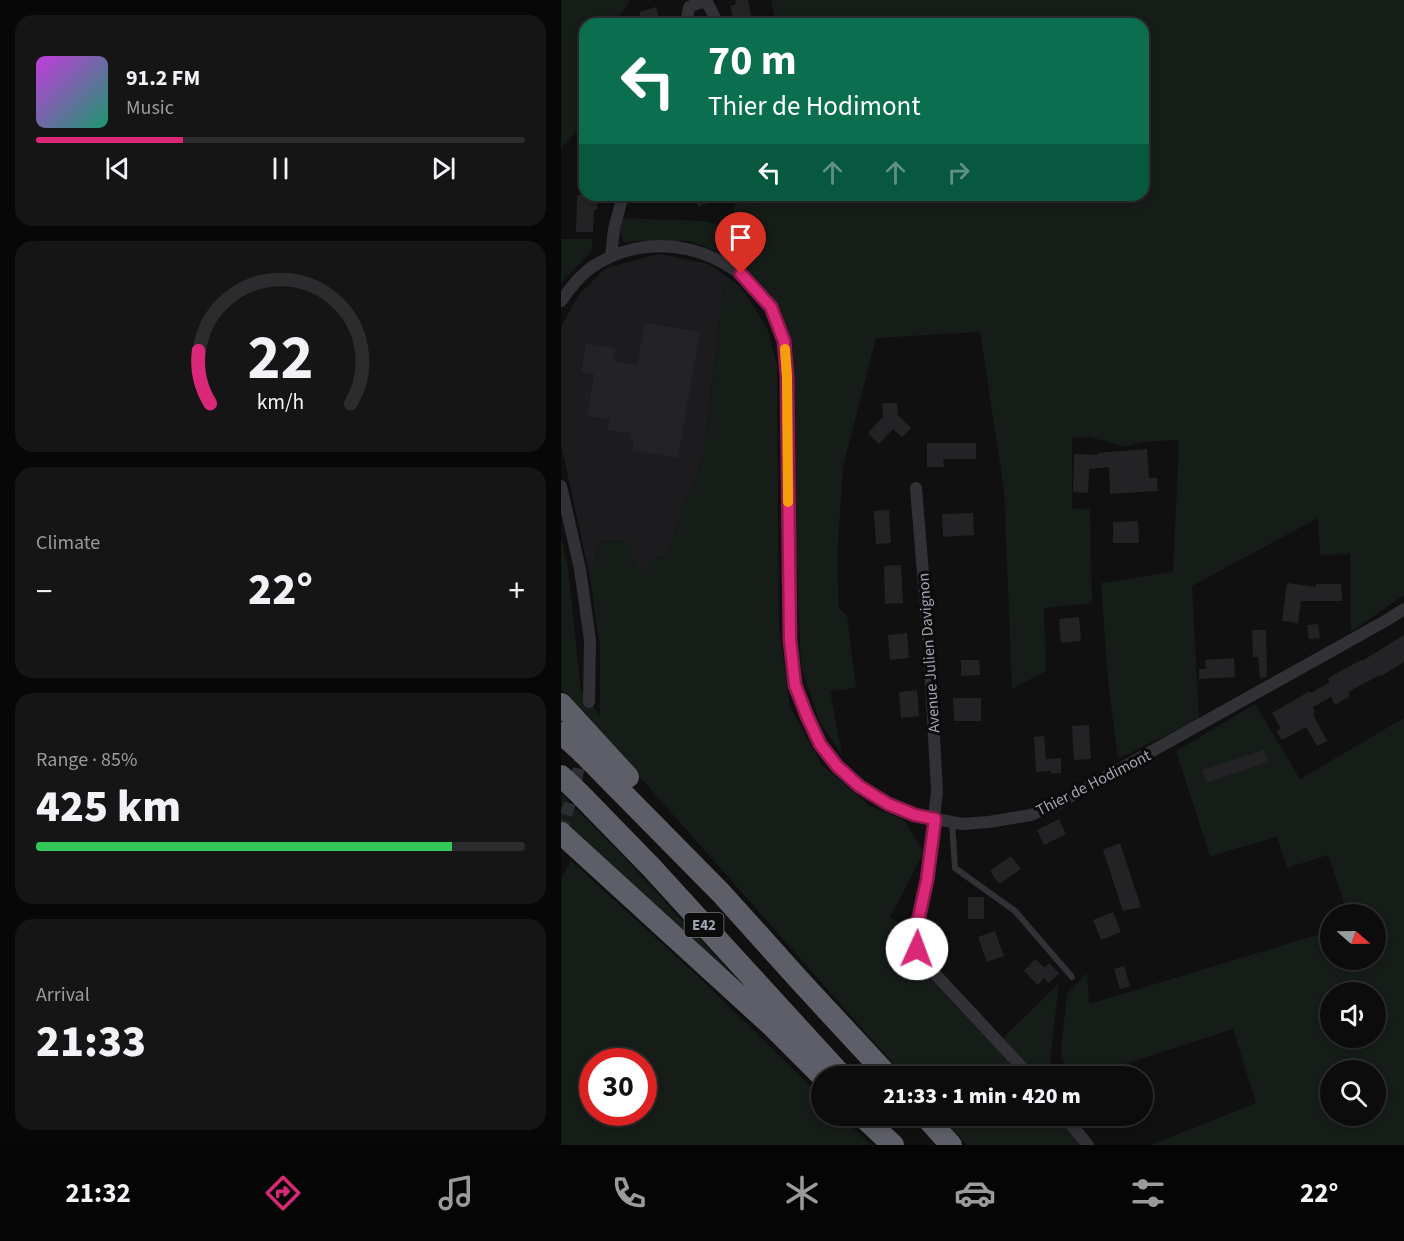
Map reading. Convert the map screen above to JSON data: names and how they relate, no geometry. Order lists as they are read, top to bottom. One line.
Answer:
{"streets":{"highway":["E42"],"street":["Avenue Julien Davignon","Thier de Hodimont"]},"crossings":[["Avenue Julien Davignon","Thier de Hodimont"]],"north":"right","page":{"turn":["70 m","Thier de Hodimont"],"song":["91.2 FM","Music"],"tile":["Climate",["Range · 85%","425 km"],["Arrival","21:33"]],"heat":["−","22°","+"],"limit":"30","trip":"21:33 · 1 min · 420 m","tabs":["21:32","22°"],"gauge":["22","km/h"]}}
